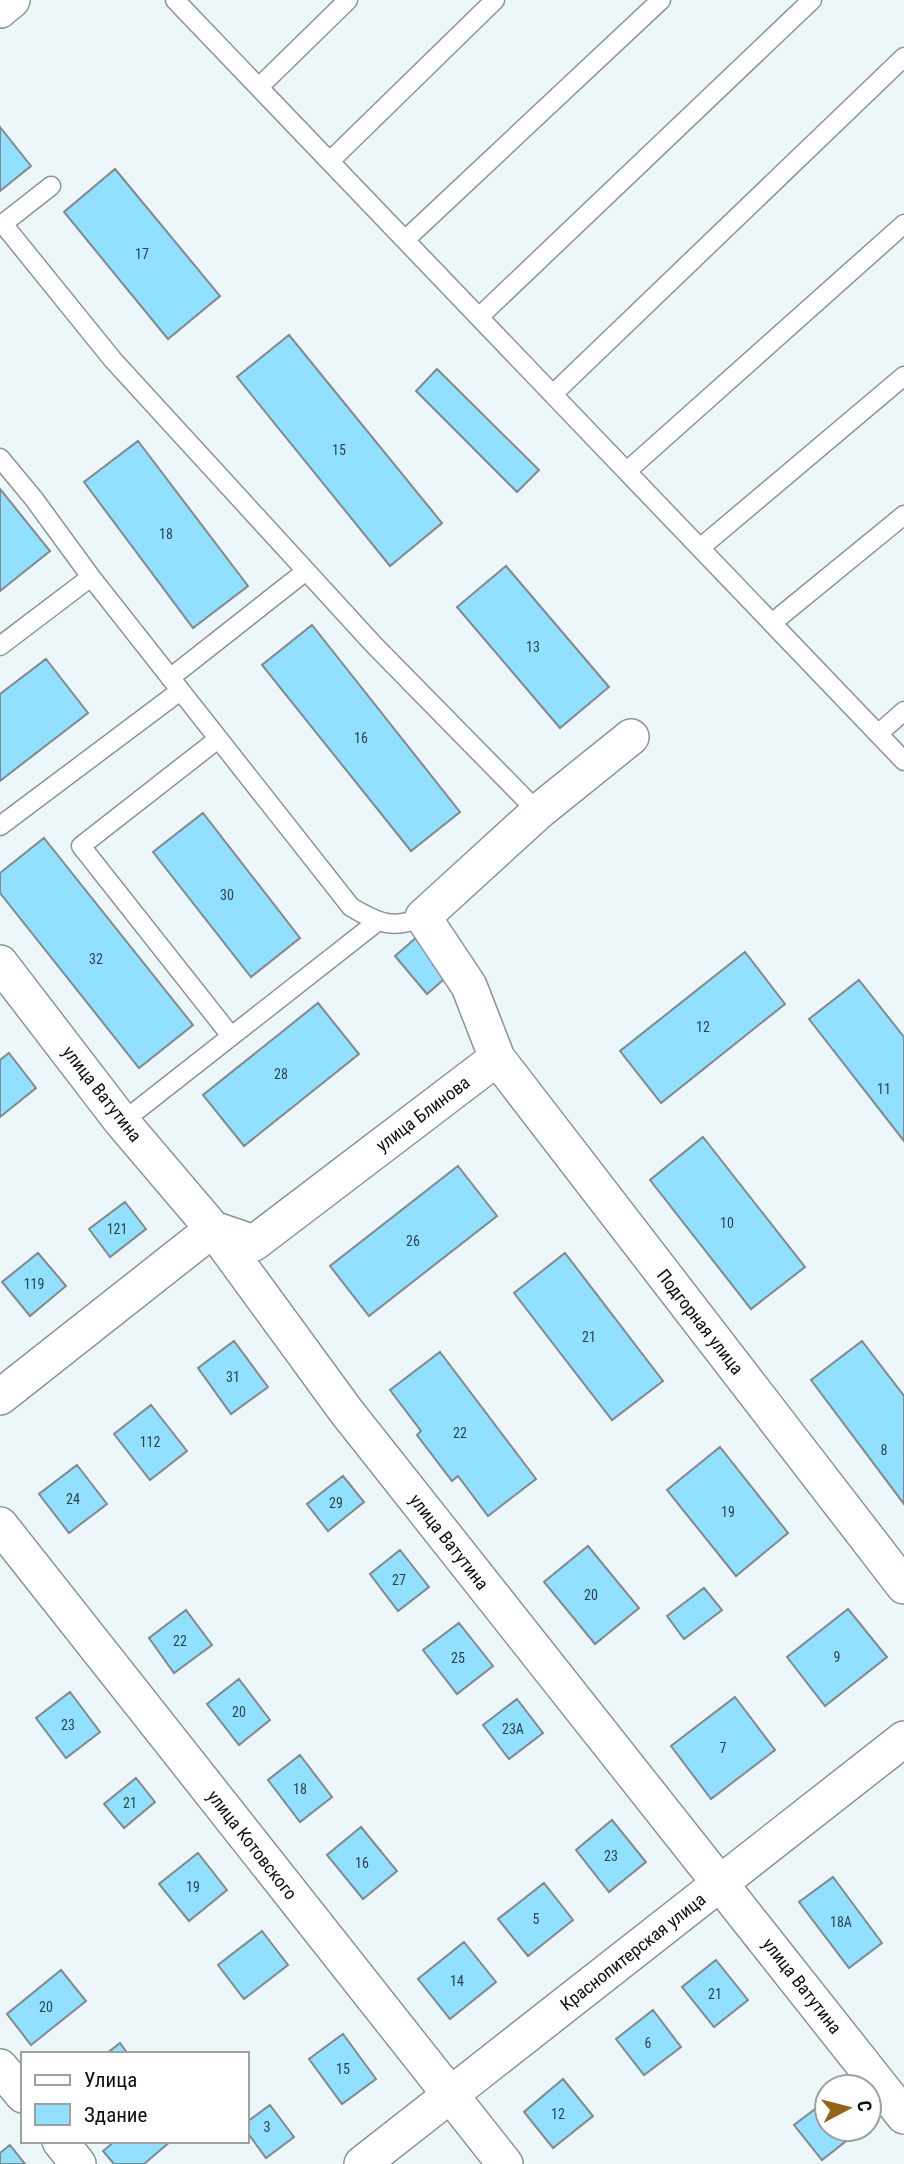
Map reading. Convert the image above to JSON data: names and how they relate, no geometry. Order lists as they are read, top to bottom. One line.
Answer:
{"streets":{"street":["улица Ватутина","улица Блинова","Подгорная улица","улица Котовского","Краснопитерская улица"]},"crossings":[["улица Ватутина","улица Блинова"],["улица Ватутина","Краснопитерская улица"],["улица Блинова","Подгорная улица"],["улица Котовского","Краснопитерская улица"]],"house_numbers":["17","15","18","13","16","30","32","12","28","11","10","121","26","119","21","31","22","112","8","24","29","19","27","20","22","9","25","20","23","23А","7","18","21","23","16","19","5","18А","14","21","20","6","15","12","3"],"legend":["Улица","Здание"],"north":"right"}
